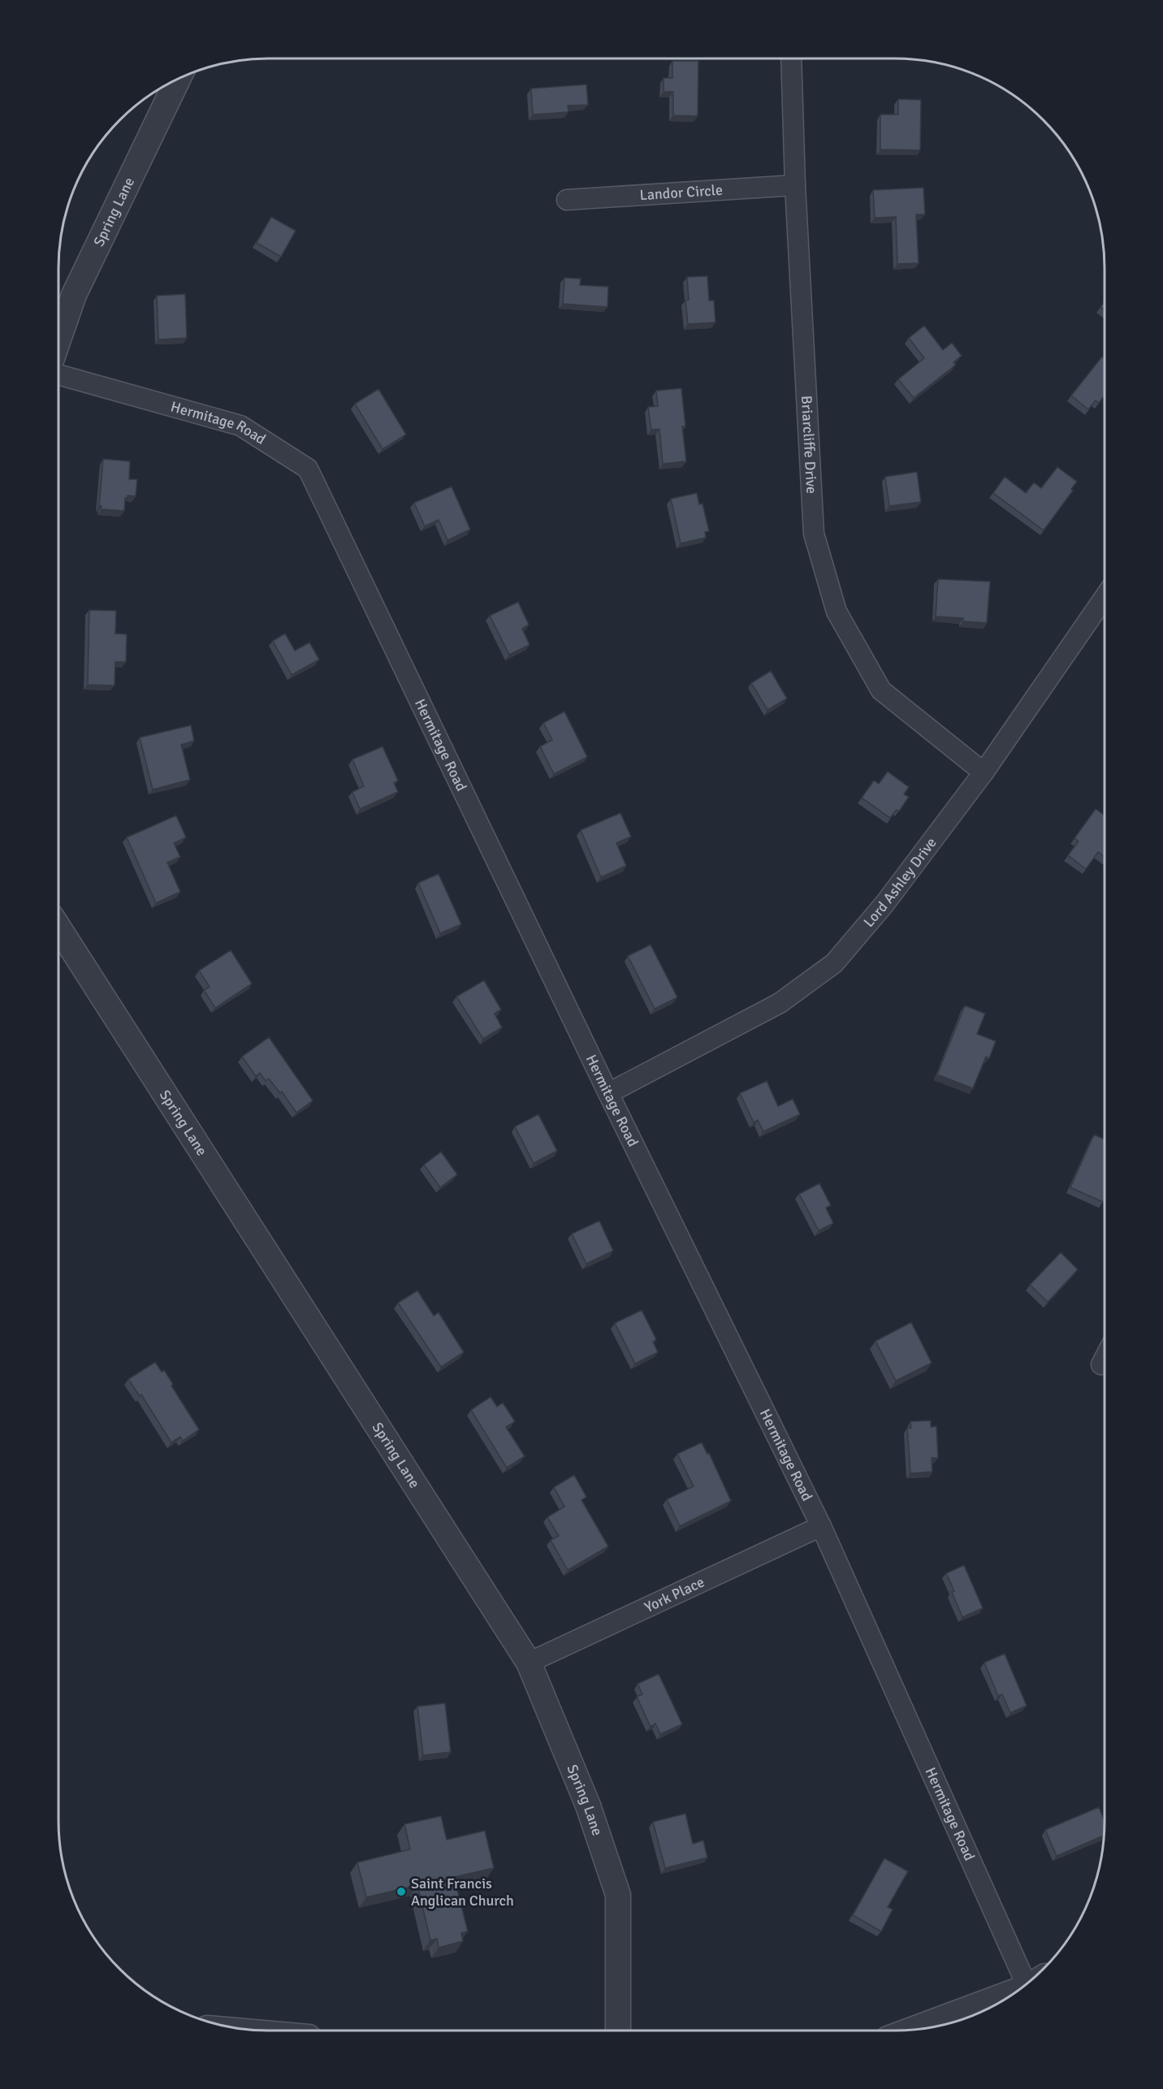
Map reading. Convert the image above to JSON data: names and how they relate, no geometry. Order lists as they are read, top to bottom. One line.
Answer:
{"streets":{"street":["Landor Circle","Spring Lane","Hermitage Road","Briarcliffe Drive","Lord Ashley Drive","York Place"]},"crossings":[["Landor Circle","Briarcliffe Drive"],["Spring Lane","York Place"],["Hermitage Road","Lord Ashley Drive"],["Hermitage Road","York Place"],["Briarcliffe Drive","Lord Ashley Drive"]],"places":["Saint Francis Anglican Church"]}
